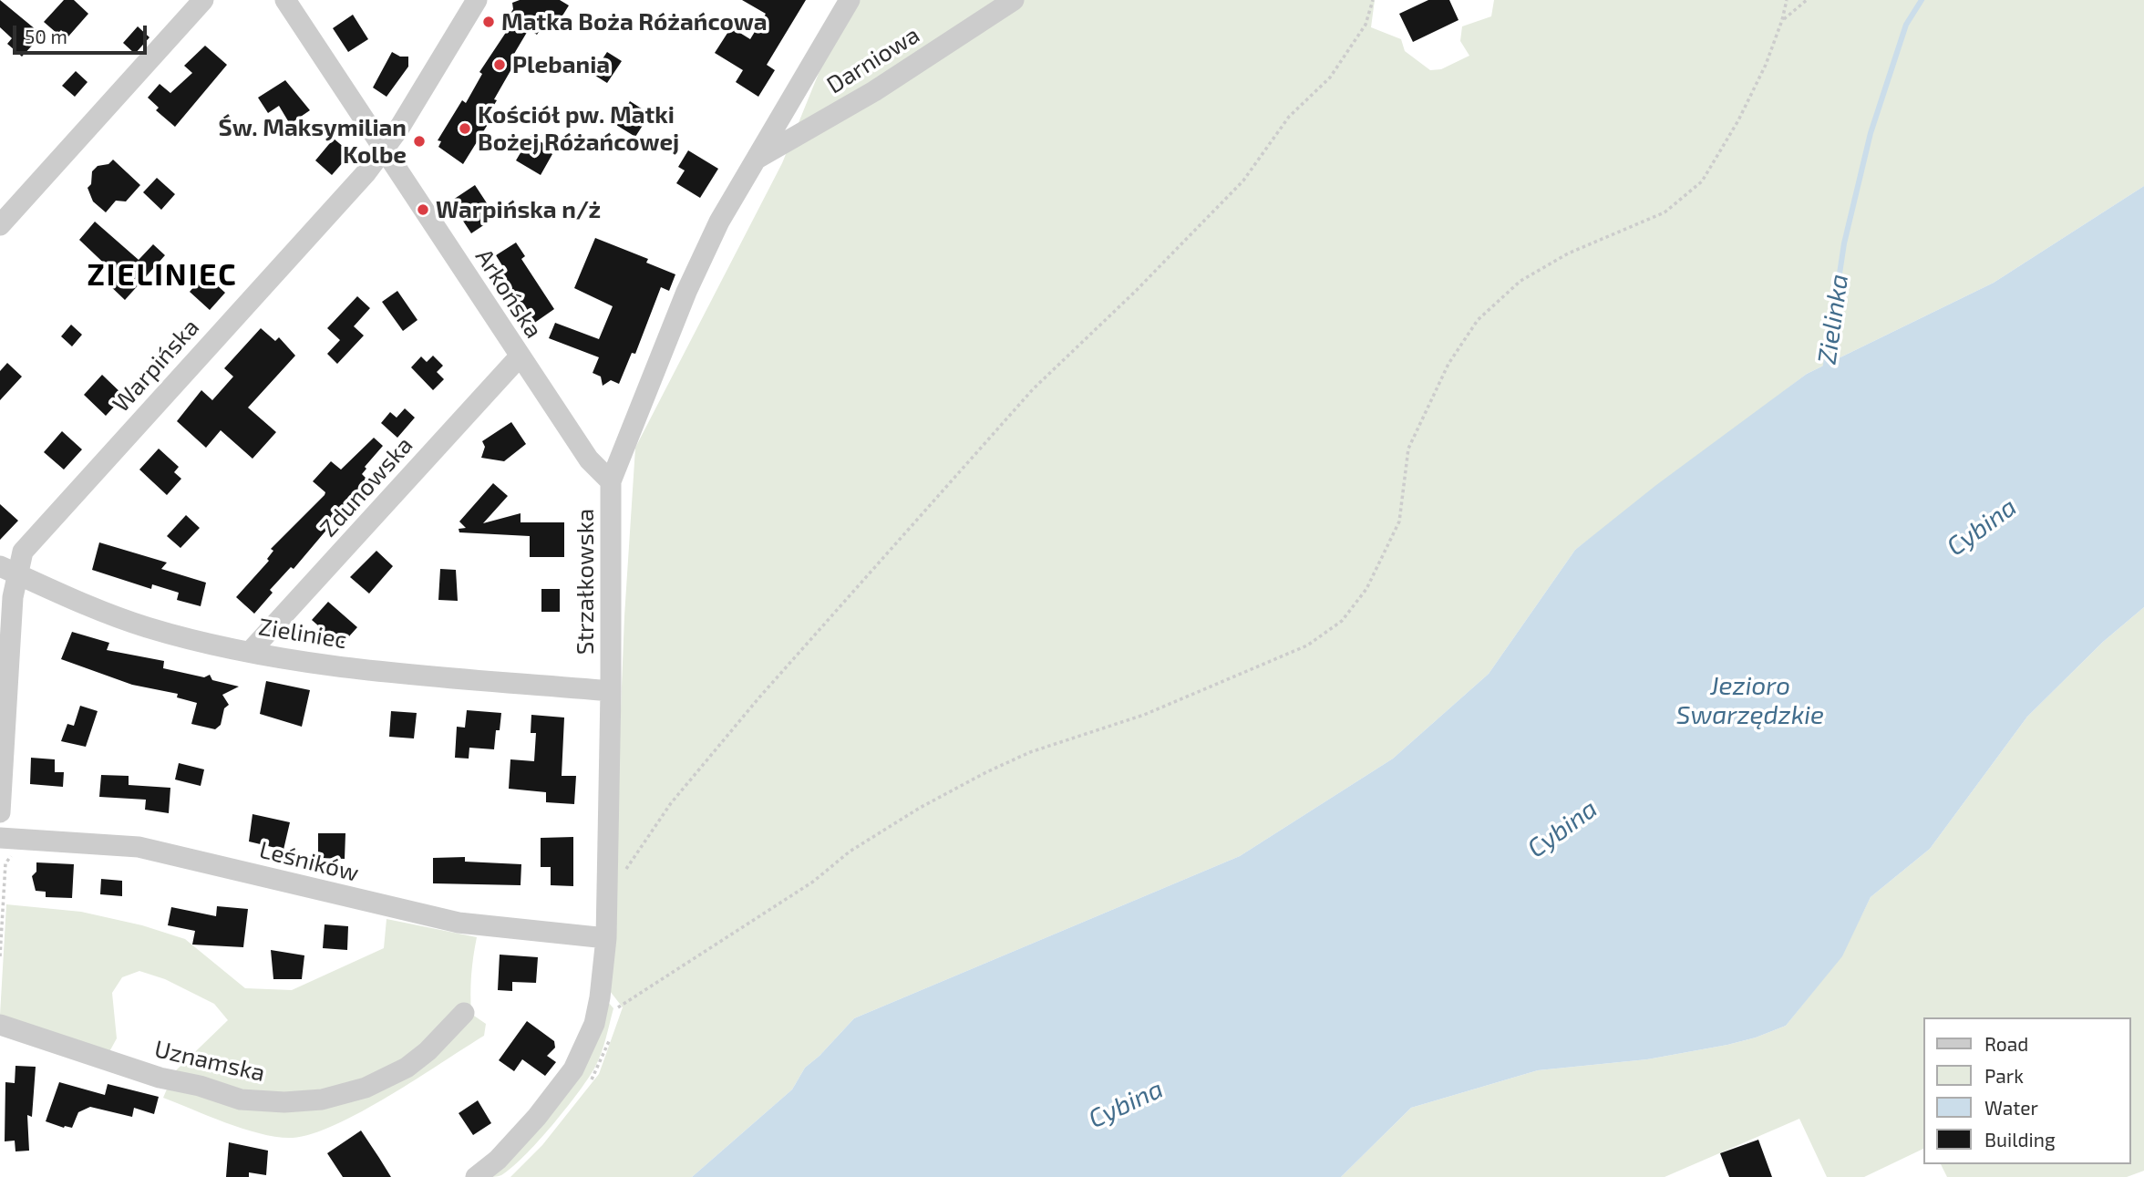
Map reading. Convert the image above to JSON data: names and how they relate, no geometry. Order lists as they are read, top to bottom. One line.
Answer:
{"streets":{"street":["Darniowa","Arkońska","Warpińska","Zdunowska","Strzałkowska","Zieliniec","Leśników","Uznamska"]},"crossings":[["Darniowa","Strzałkowska"],["Arkońska","Warpińska"],["Arkońska","Zdunowska"],["Arkońska","Strzałkowska"],["Warpińska","Zieliniec"],["Zdunowska","Zieliniec"],["Strzałkowska","Zieliniec"],["Strzałkowska","Leśników"]],"districts":["ZIELINIEC"],"water":["Zielinka","Cybina","Jezioro Swarzędzkie"],"places":["Matka Boża Różańcowa","Plebania","Kościół pw. Matki Bożej Różańcowej","Św. Maksymilian Kolbe","Warpińska n/ż"],"legend":["Road","Park","Water","Building"],"scale_bar":"50 m"}
